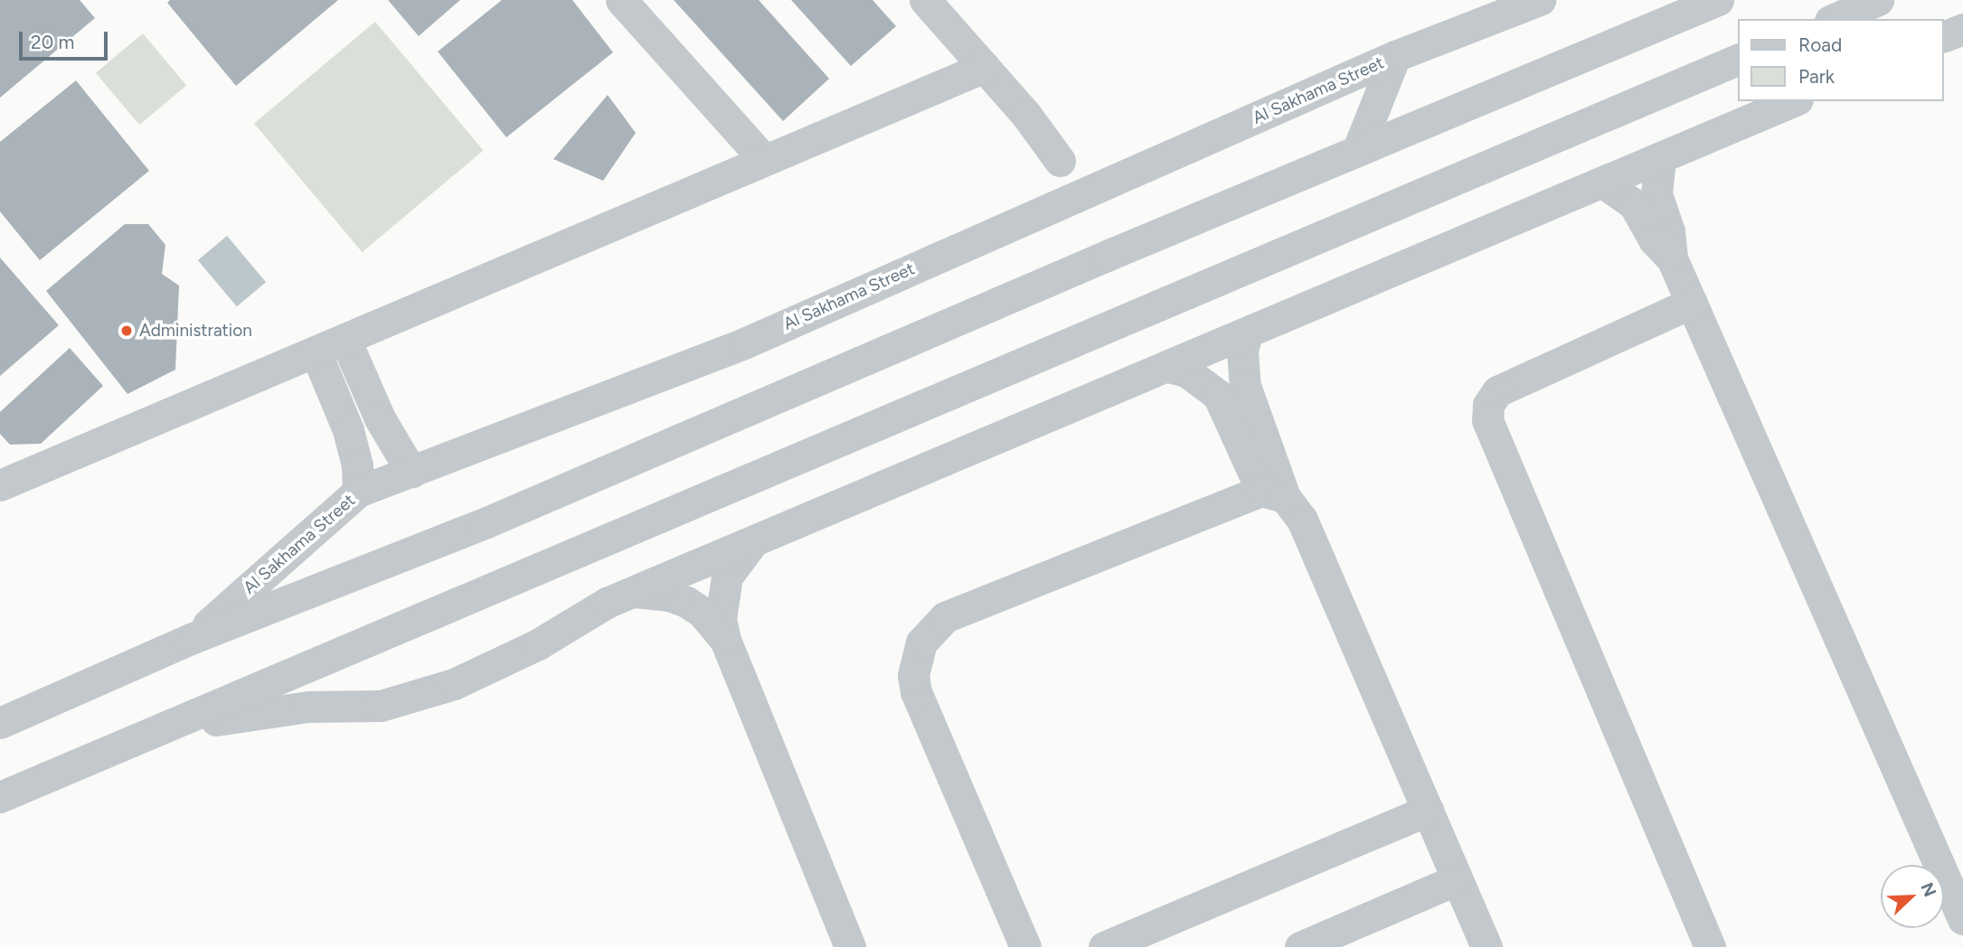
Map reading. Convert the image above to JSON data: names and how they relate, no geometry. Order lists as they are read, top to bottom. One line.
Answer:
{"streets":{"street":["Al Sakhama Street"]},"places":["Administration"],"legend":["Road","Park"],"scale_bar":"20 m","north":"top right"}
